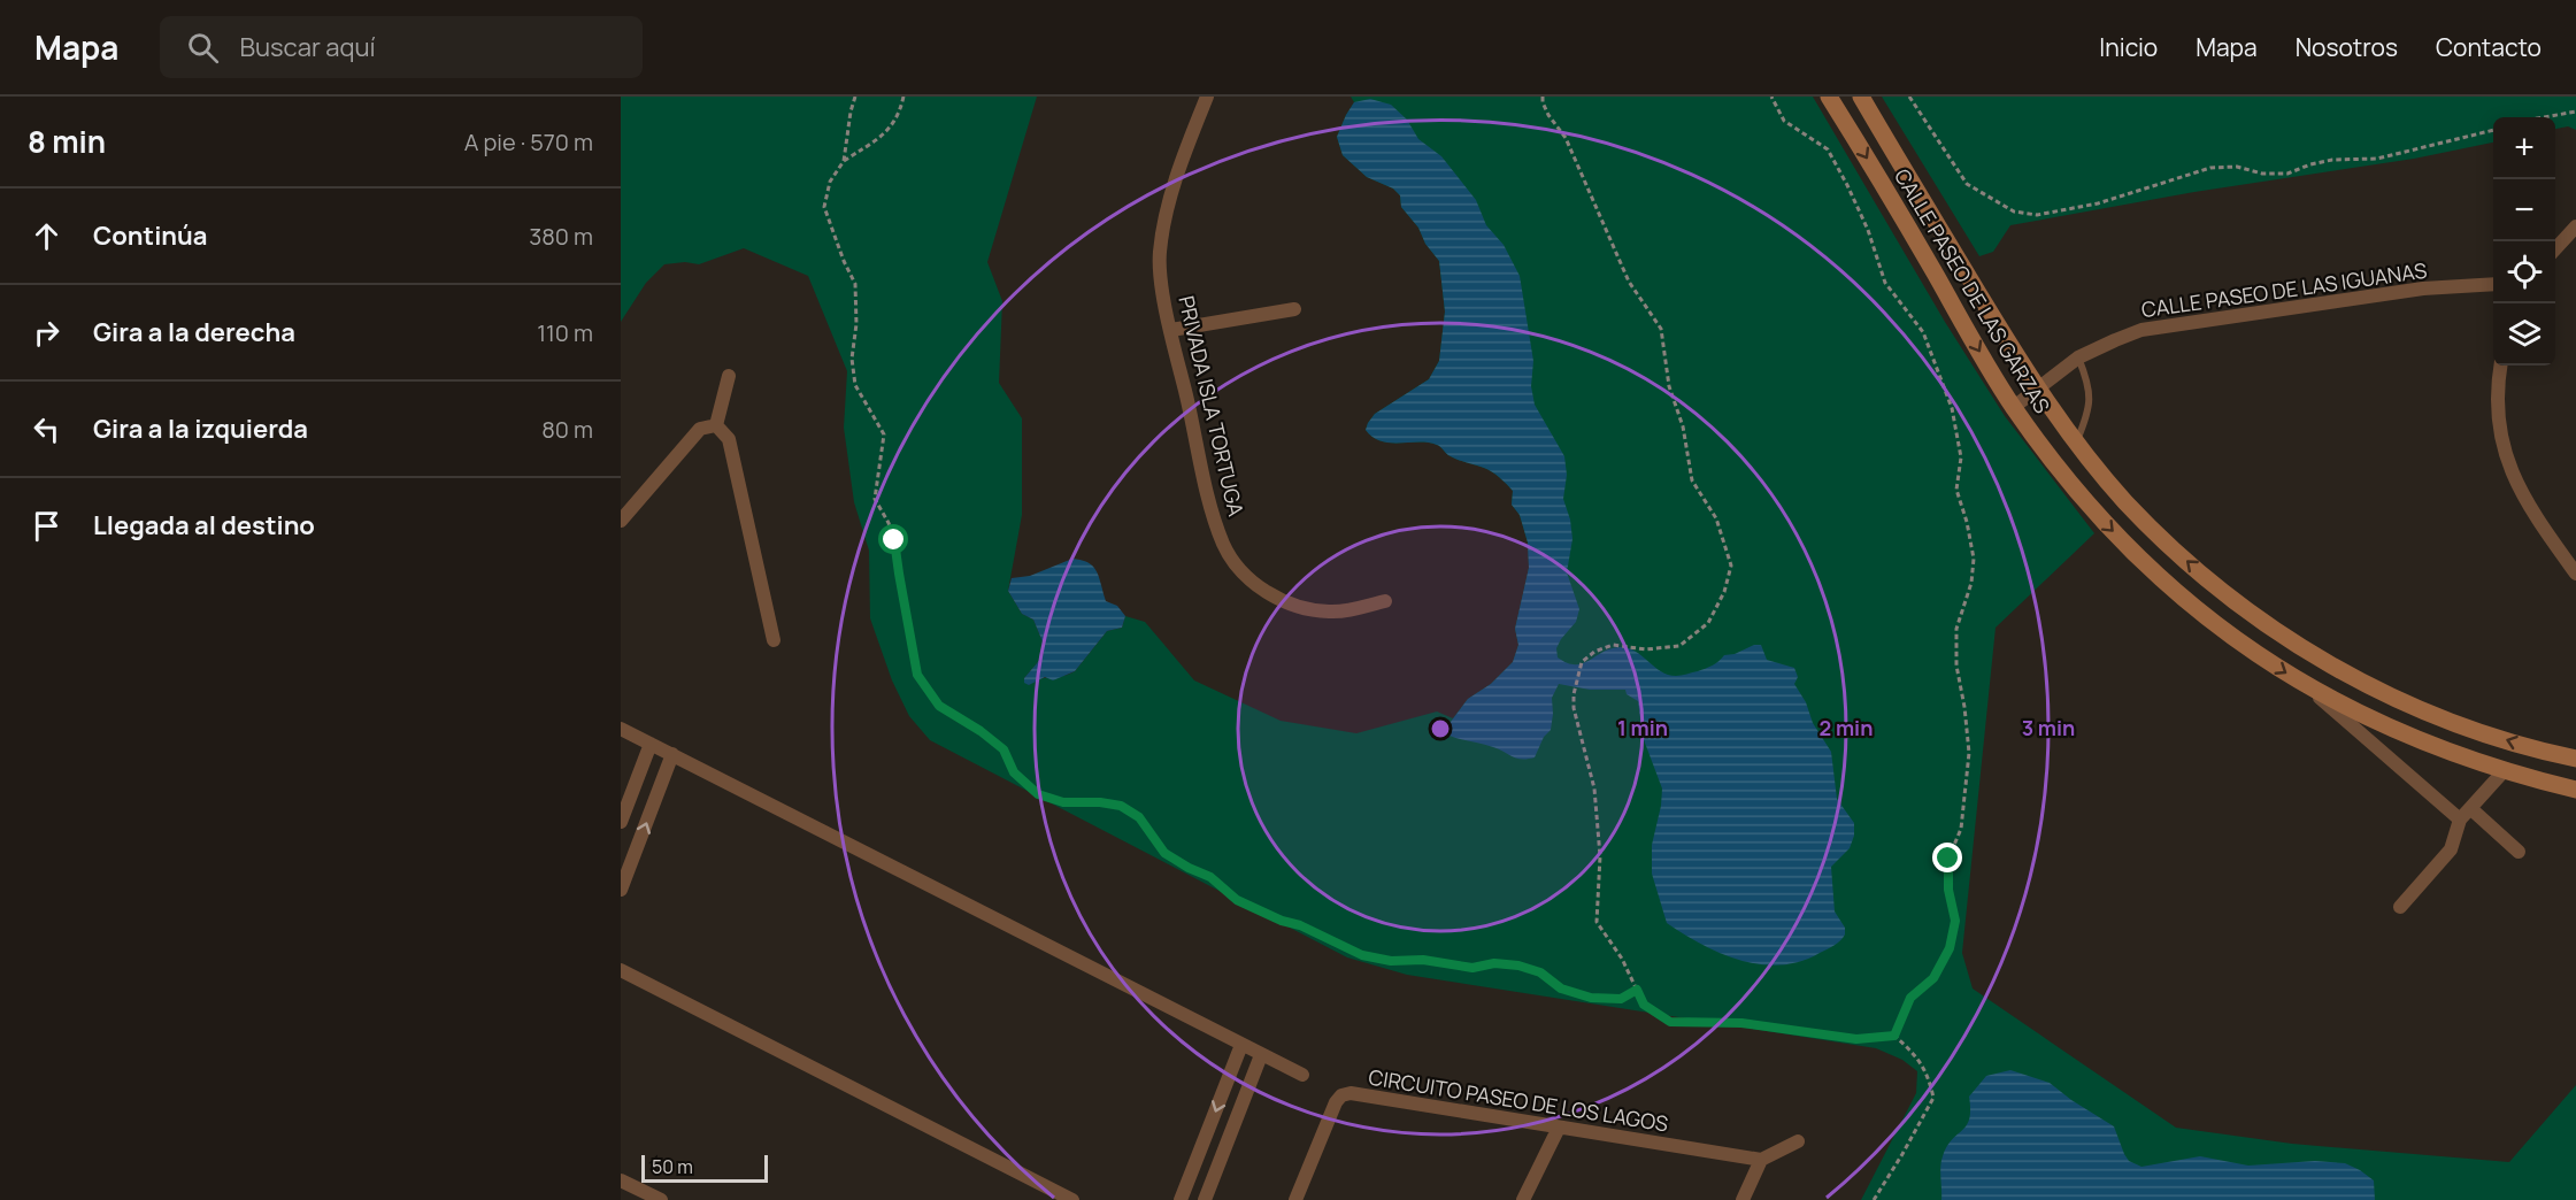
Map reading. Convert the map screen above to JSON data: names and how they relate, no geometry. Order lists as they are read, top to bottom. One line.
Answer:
{"streets":{"street":["CALLE PASEO DE LAS IGUANAS","CALLE PASEO DE LAS GARZAS","PRIVADA ISLA TORTUGA","CIRCUITO PASEO DE LOS LAGOS"]},"crossings":[["CALLE PASEO DE LAS IGUANAS","CALLE PASEO DE LAS GARZAS"]],"scale_bar":"50 m","page":{"header":"Mapa","search":"Buscar aquí","nav":["Inicio","Mapa","Nosotros","Contacto"],"heading":["8 min","A pie · 570 m"],"map_buttons":["+","−"],"list":[["Continúa","380 m"],["Gira a la derecha","110 m"],["Gira a la izquierda","80 m"],"Llegada al destino"],"scale":"50 m"},"rings":["1 min","2 min","3 min"]}
